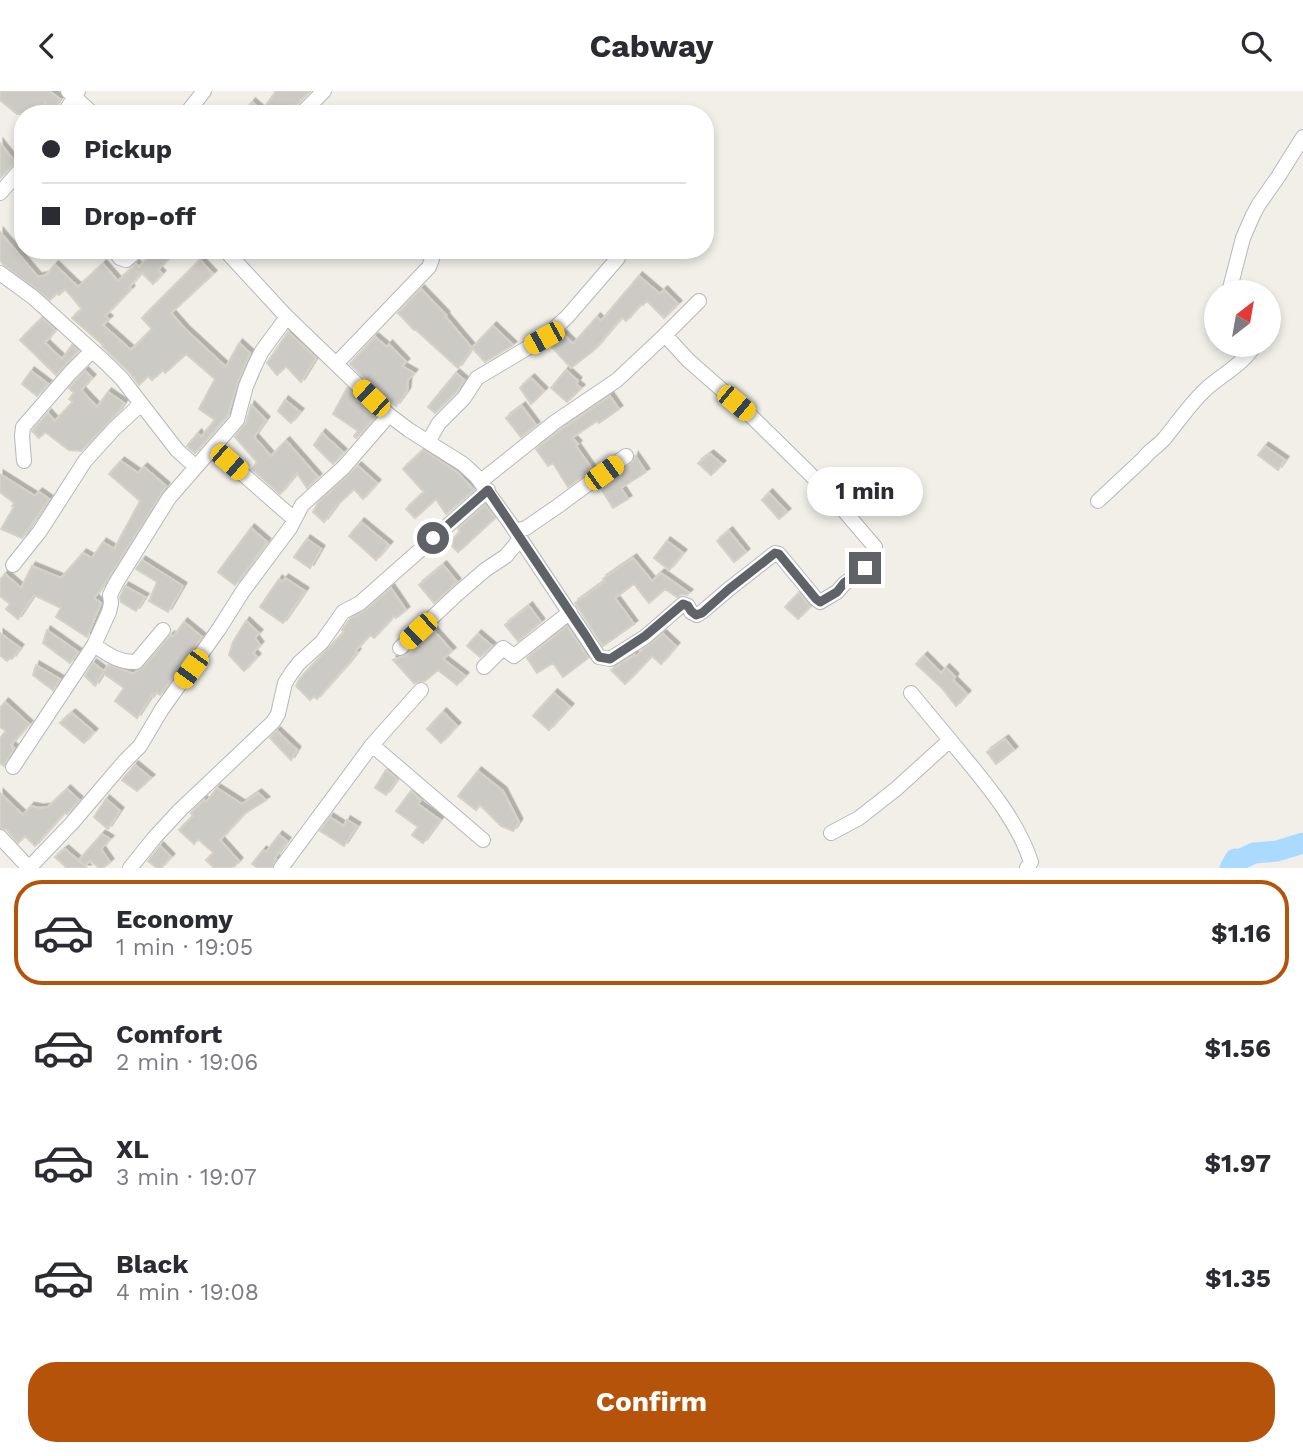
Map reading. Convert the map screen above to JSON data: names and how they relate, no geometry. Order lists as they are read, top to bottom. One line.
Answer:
{"north":"top right","page":{"header":"Cabway","banner":["Pickup","Drop-off"],"bubble":"1 min","list":[{"name":"Economy","note":"1 min · 19:05","value":"$1.16"},{"name":"Comfort","note":"2 min · 19:06","value":"$1.56"},{"name":"XL","note":"3 min · 19:07","value":"$1.97"},{"name":"Black","note":"4 min · 19:08","value":"$1.35"}],"buttons":"Confirm"}}
